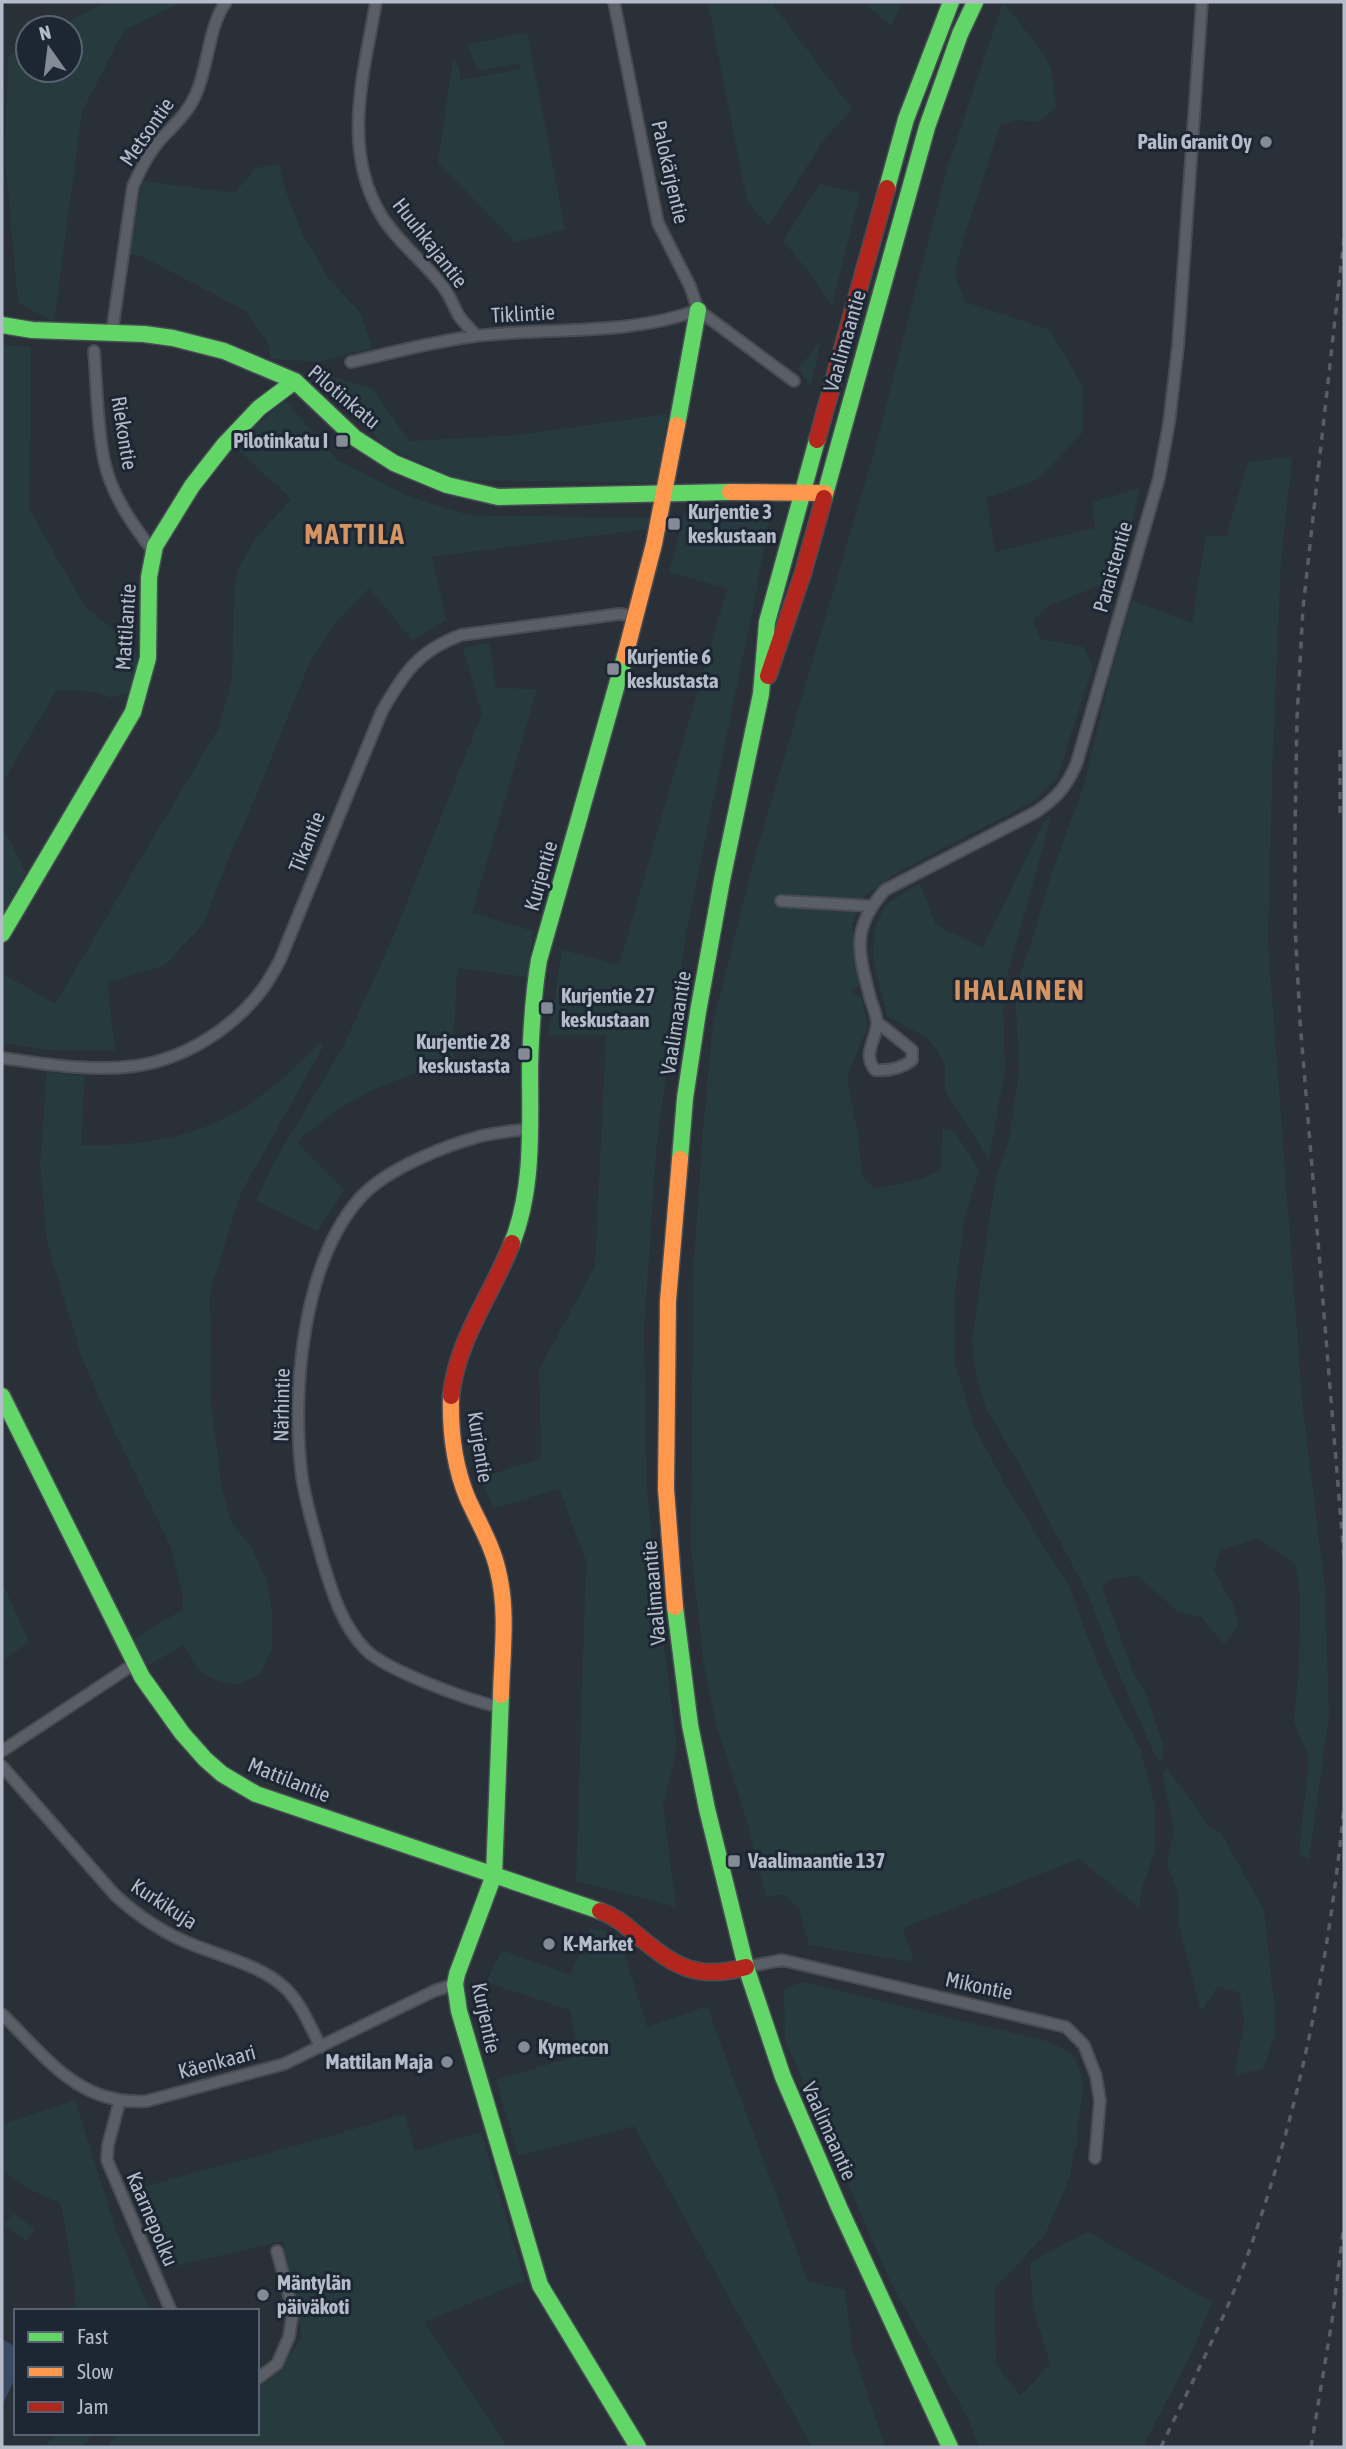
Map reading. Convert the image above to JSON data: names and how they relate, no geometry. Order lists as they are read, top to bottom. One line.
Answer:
{"streets":{"street":["Metsontie","Palokärjentie","Huuhkajantie","Tiklintie","Vaalimaantie","Pilotinkatu","Riekontie","Paraistentie","Mattilantie","Tikantie","Kurjentie","Närhintie","Kurkikuja","Mikontie","Käenkaari","Kaarnepolku"]},"crossings":[["Metsontie","Pilotinkatu"],["Palokärjentie","Tiklintie"],["Palokärjentie","Kurjentie"],["Huuhkajantie","Tiklintie"],["Tiklintie","Kurjentie"],["Vaalimaantie","Pilotinkatu"],["Vaalimaantie","Mattilantie"],["Vaalimaantie","Mikontie"],["Pilotinkatu","Mattilantie"],["Pilotinkatu","Kurjentie"],["Riekontie","Mattilantie"],["Mattilantie","Kurjentie"],["Mattilantie","Mikontie"],["Tikantie","Kurjentie"],["Kurjentie","Närhintie"],["Kurjentie","Käenkaari"],["Kurkikuja","Käenkaari"],["Käenkaari","Kaarnepolku"]],"districts":["MATTILA","IHALAINEN"],"places":{"other":["Palin Granit Oy","K-Market","Kymecon","Mattilan Maja","Mäntylän päiväkoti"],"transit":["Pilotinkatu I","Kurjentie 3 keskustaan","Kurjentie 6 keskustasta","Kurjentie 27 keskustaan","Kurjentie 28 keskustasta","Vaalimaantie 137"]},"legend":["Fast","Slow","Jam"],"north":"top"}
